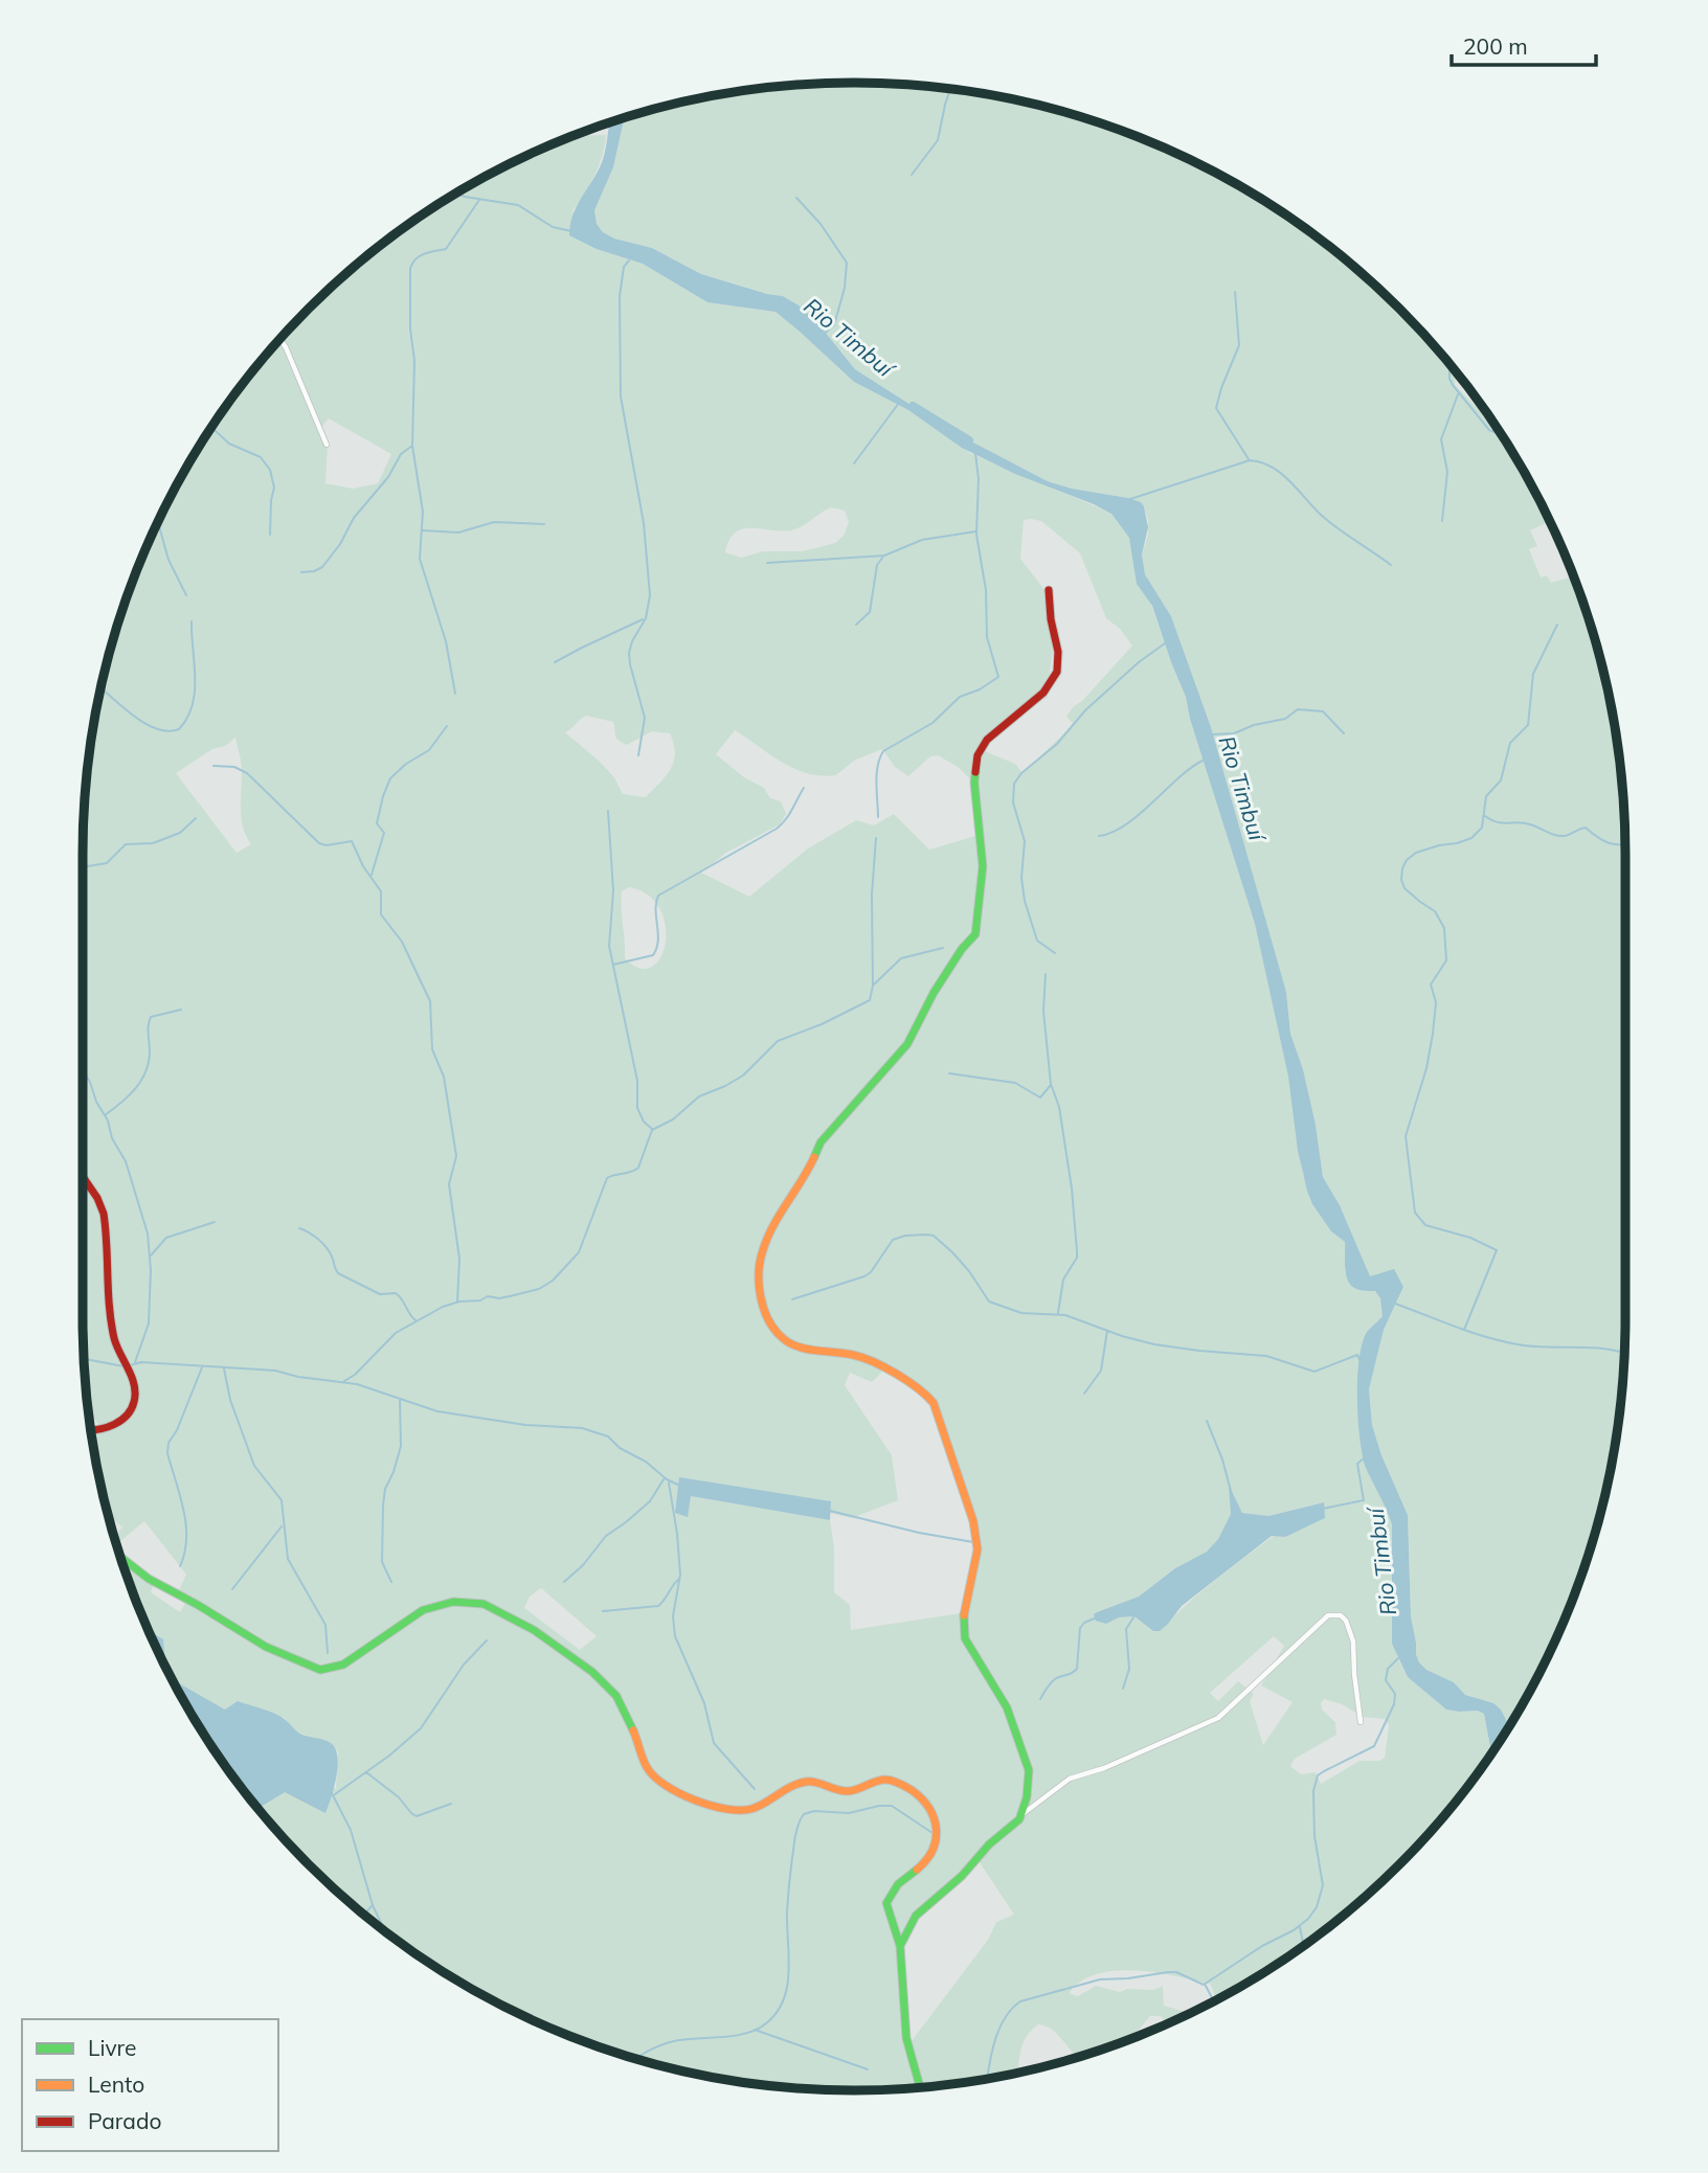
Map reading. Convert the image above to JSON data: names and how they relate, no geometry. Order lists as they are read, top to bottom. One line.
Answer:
{"water":["Rio Timbuí"],"legend":["Livre","Lento","Parado"],"scale_bar":"200 m"}
